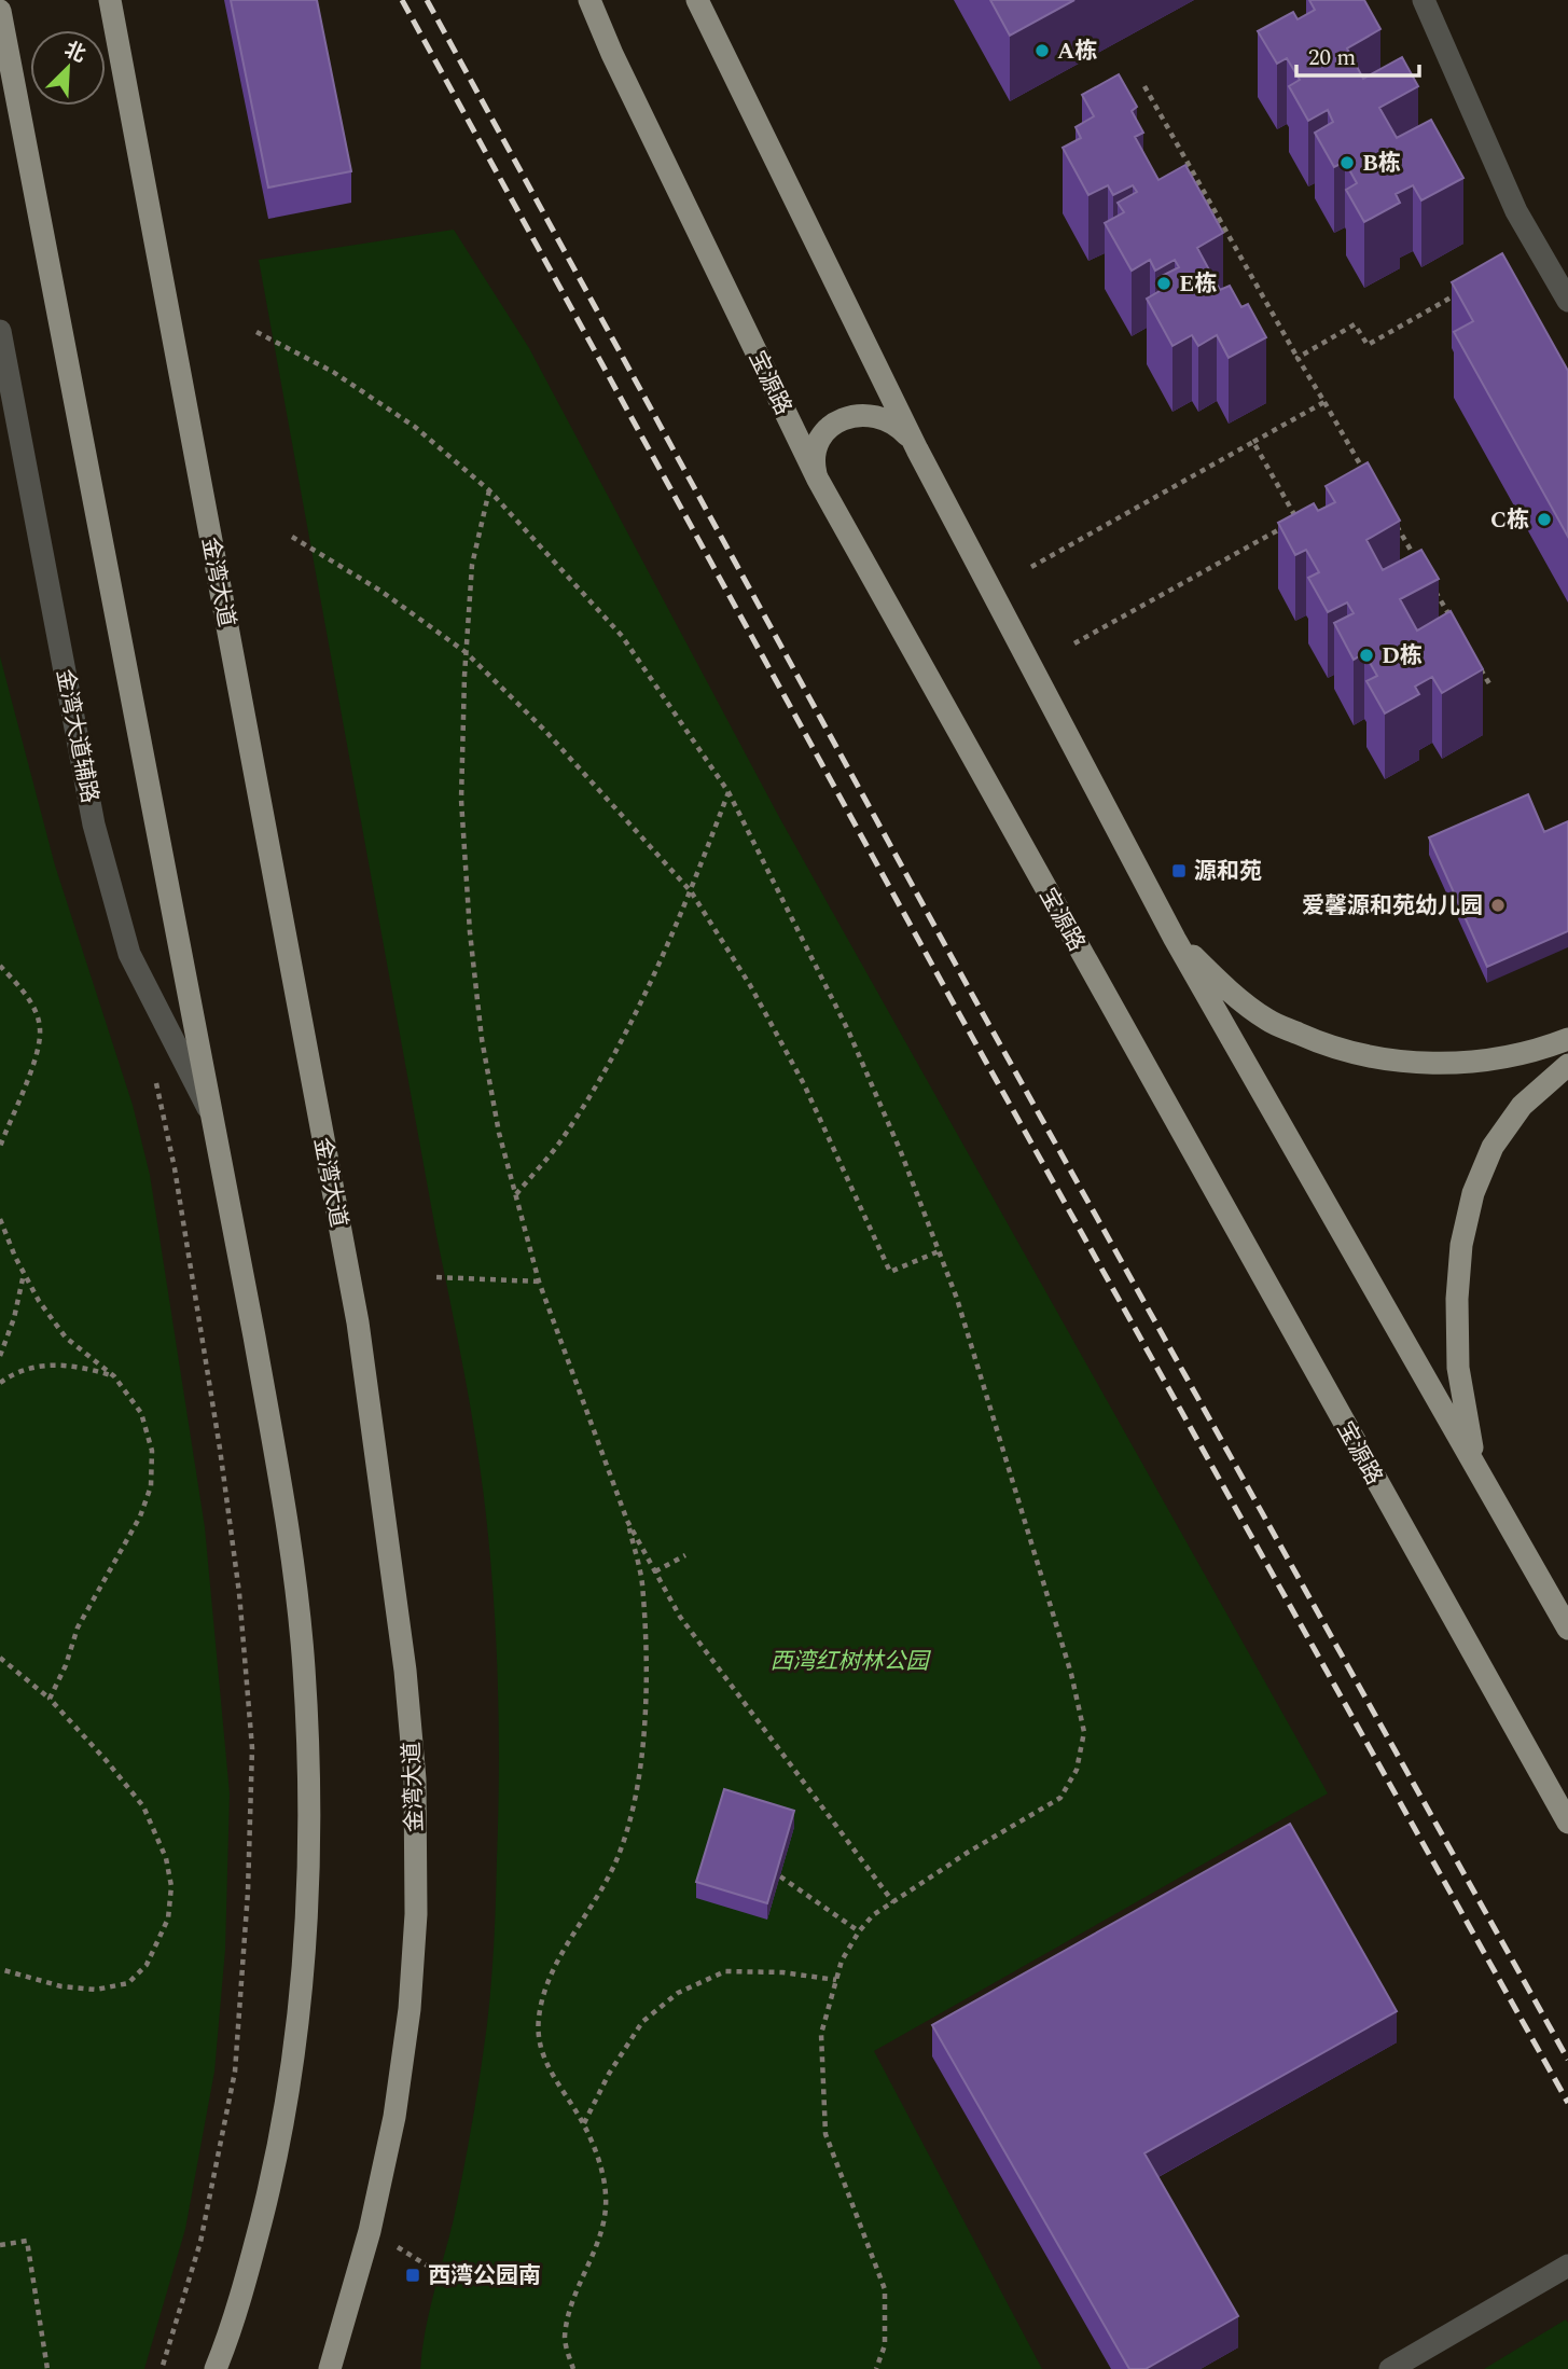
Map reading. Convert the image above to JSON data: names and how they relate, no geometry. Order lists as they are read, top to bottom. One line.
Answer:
{"streets":{"main road":["宝源路","金湾大道"],"street":["金湾大道辅路"]},"parks":["西湾红树林公园"],"places":{"other":["A栋","B栋","E栋","C栋","D栋","爱馨源和苑幼儿园"],"transit":["源和苑","西湾公园南"]},"scale_bar":"20 m","north":"top right"}
